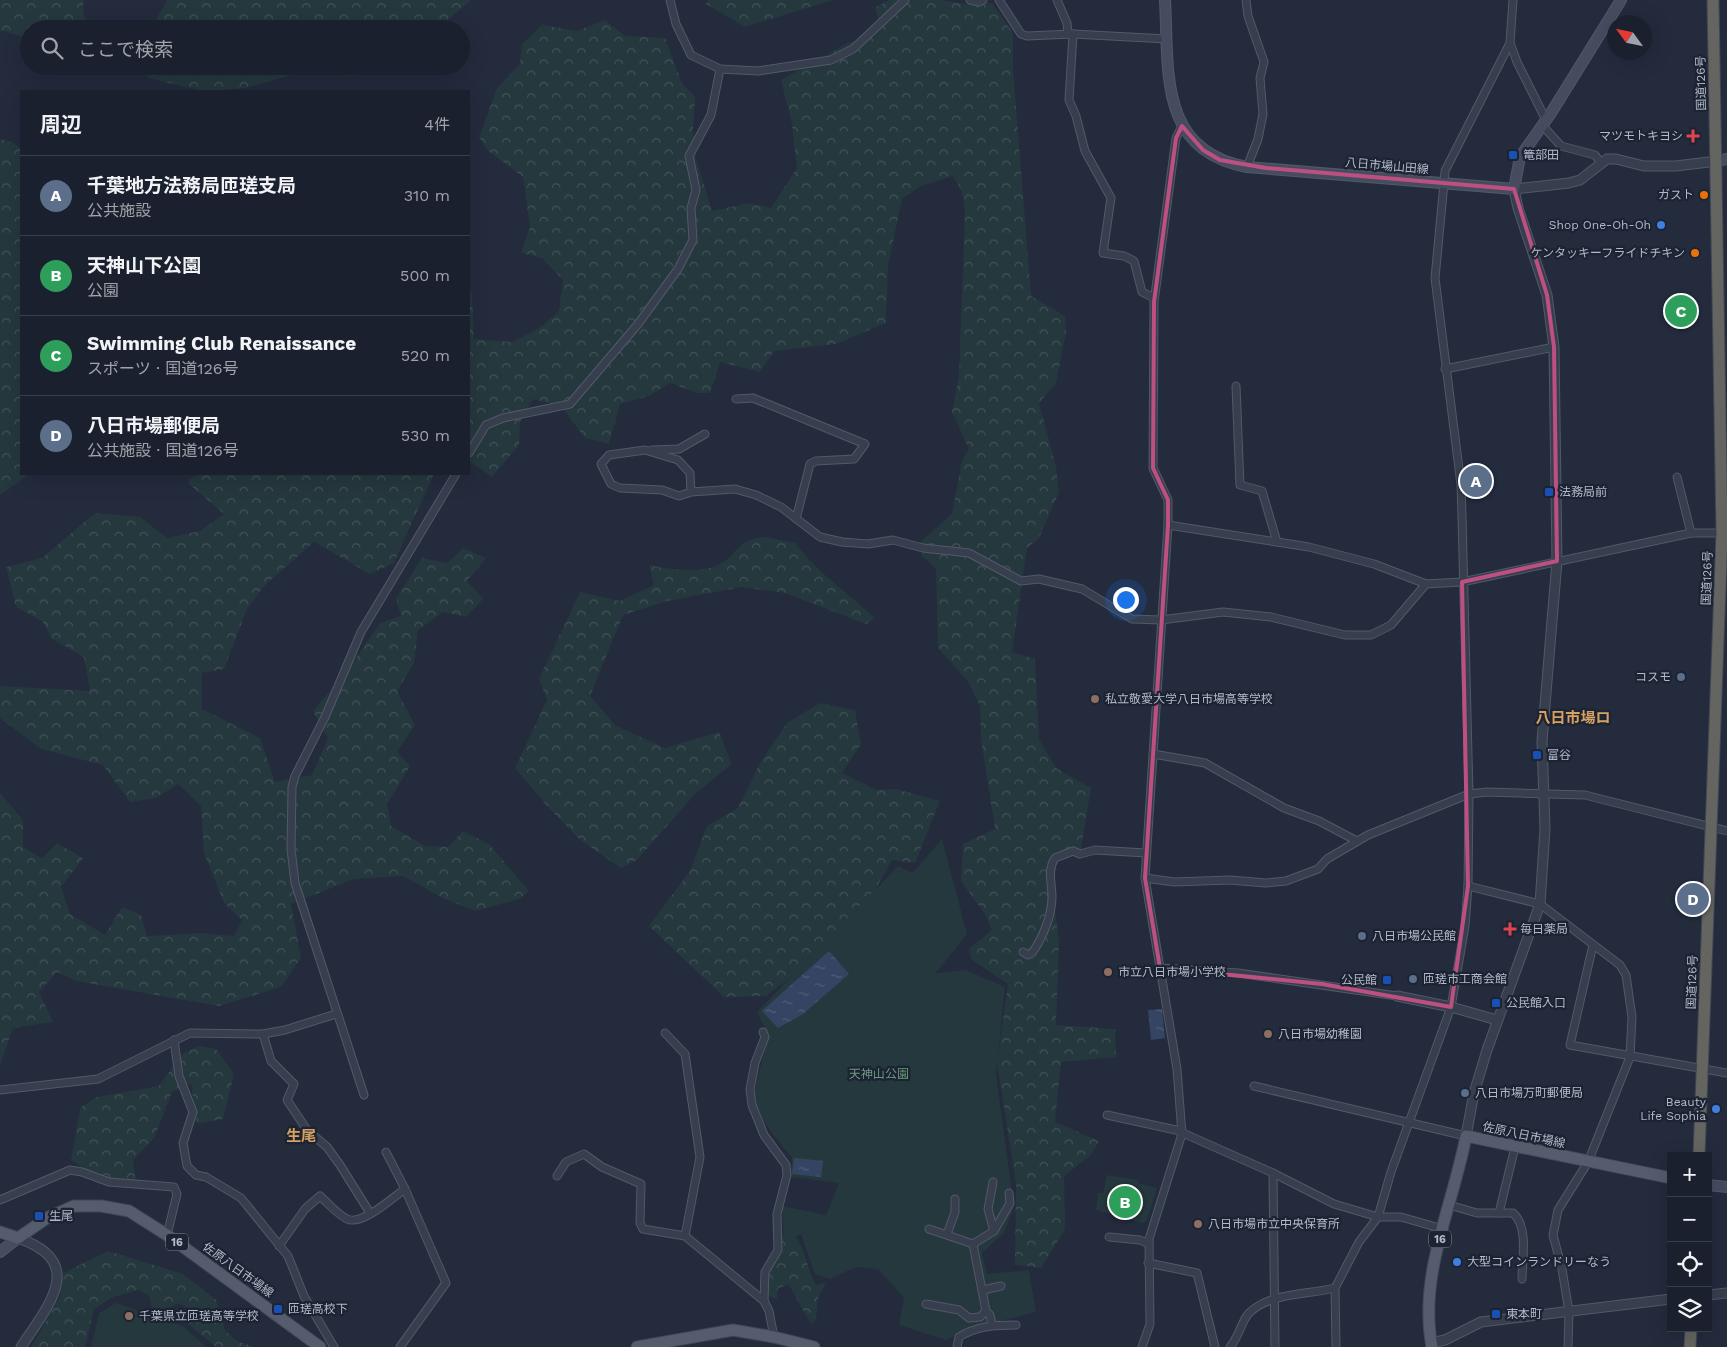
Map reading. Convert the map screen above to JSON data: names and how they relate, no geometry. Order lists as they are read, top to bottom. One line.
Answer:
{"streets":{"highway":["国道126号"],"main road":["八日市場山田線","佐原八日市場線","16"]},"districts":["八日市場ロ","生尾"],"parks":["天神山公園"],"places":{"health":["マツモトキヨシ","毎日薬局"],"transit":["篭部田","法務局前","富谷","公民館","公民館入口","生尾","匝瑳高校下","東本町"],"other":["ガスト","Shop One-Oh-Oh","ケンタッキーフライドチキン","コスモ","私立敬愛大学八日市場高等学校","八日市場公民館","市立八日市場小学校","匝瑳市工商会館","八日市場幼稚園","八日市場万町郵便局","Beauty Life Sophia","八日市場市立中央保育所","大型コインランドリーなう","千葉県立匝瑳高等学校"]},"north":"top left","page":{"search":"ここで検索","heading":["周辺","4件"],"list":[{"mark":"A","name":"千葉地方法務局匝瑳支局","note":"公共施設","value":"310 m"},{"mark":"B","name":"天神山下公園","note":"公園","value":"500 m"},{"mark":"C","name":"Swimming Club Renaissance","note":"スポーツ · 国道126号","value":"520 m"},{"mark":"D","name":"八日市場郵便局","note":"公共施設 · 国道126号","value":"530 m"}],"pins":["C","A","D","B"],"map_buttons":["+","−"]}}
